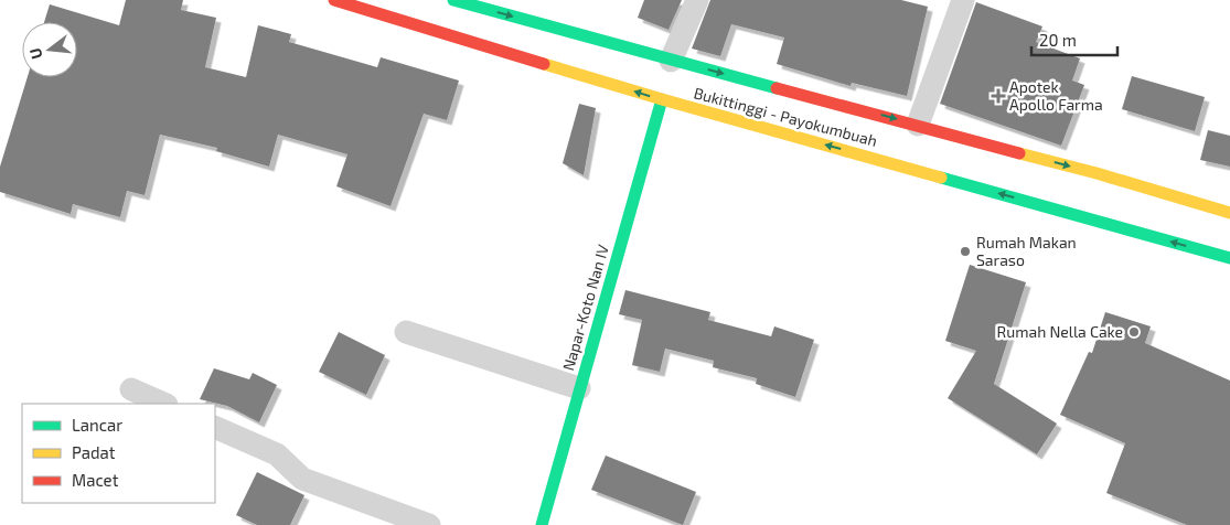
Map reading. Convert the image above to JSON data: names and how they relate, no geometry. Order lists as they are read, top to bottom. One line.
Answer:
{"streets":{"main road":["Bukittinggi - Payokumbuah","Napar-Koto Nan IV"]},"crossings":[["Bukittinggi - Payokumbuah","Napar-Koto Nan IV"]],"places":{"health":["Apotek Apollo Farma"],"other":["Rumah Makan Saraso","Rumah Nella Cake"]},"legend":["Lancar","Padat","Macet"],"scale_bar":"20 m","north":"left"}
